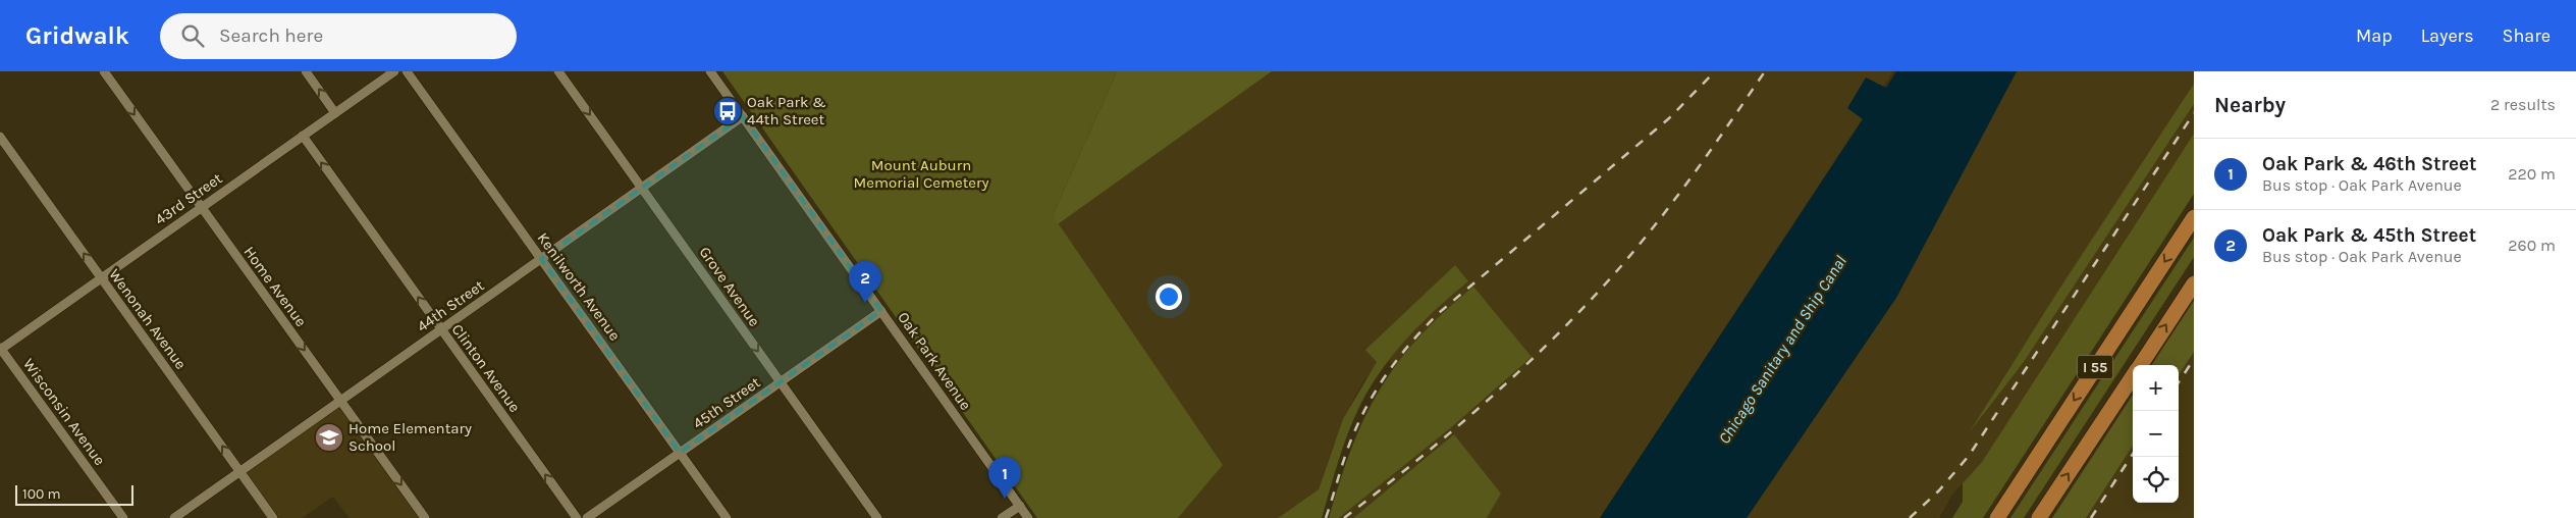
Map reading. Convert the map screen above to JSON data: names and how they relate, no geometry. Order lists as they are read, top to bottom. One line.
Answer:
{"streets":{"highway":["I 55"],"street":["43rd Street","Home Avenue","Kenilworth Avenue","Grove Avenue","44th Street","Wenonah Avenue","Oak Park Avenue","Clinton Avenue","45th Street","Wisconsin Avenue"]},"crossings":[["43rd Street","Home Avenue"],["43rd Street","Wenonah Avenue"],["43rd Street","Clinton Avenue"],["43rd Street","Wisconsin Avenue"],["Home Avenue","44th Street"],["Kenilworth Avenue","44th Street"],["Kenilworth Avenue","45th Street"],["Grove Avenue","44th Street"],["Grove Avenue","45th Street"],["44th Street","Wenonah Avenue"],["44th Street","Oak Park Avenue"],["44th Street","Clinton Avenue"],["Oak Park Avenue","45th Street"]],"one_way":["Home Avenue","Grove Avenue","Wenonah Avenue","Clinton Avenue"],"water":["Chicago Sanitary and Ship Canal"],"parks":["Mount Auburn Memorial Cemetery"],"places":{"bus stop":["Oak Park & 44th Street"],"school or university":["Home Elementary School"]},"scale_bar":"100 m","page":{"header":"Gridwalk","search":"Search here","nav":["Map","Layers","Share"],"heading":["Nearby","2 results"],"list":[{"mark":"1","name":"Oak Park & 46th Street","note":"Bus stop · Oak Park Avenue","value":"220 m"},{"mark":"2","name":"Oak Park & 45th Street","note":"Bus stop · Oak Park Avenue","value":"260 m"}],"pins":["2","1"],"map_buttons":["+","−"],"scale":"100 m"}}
